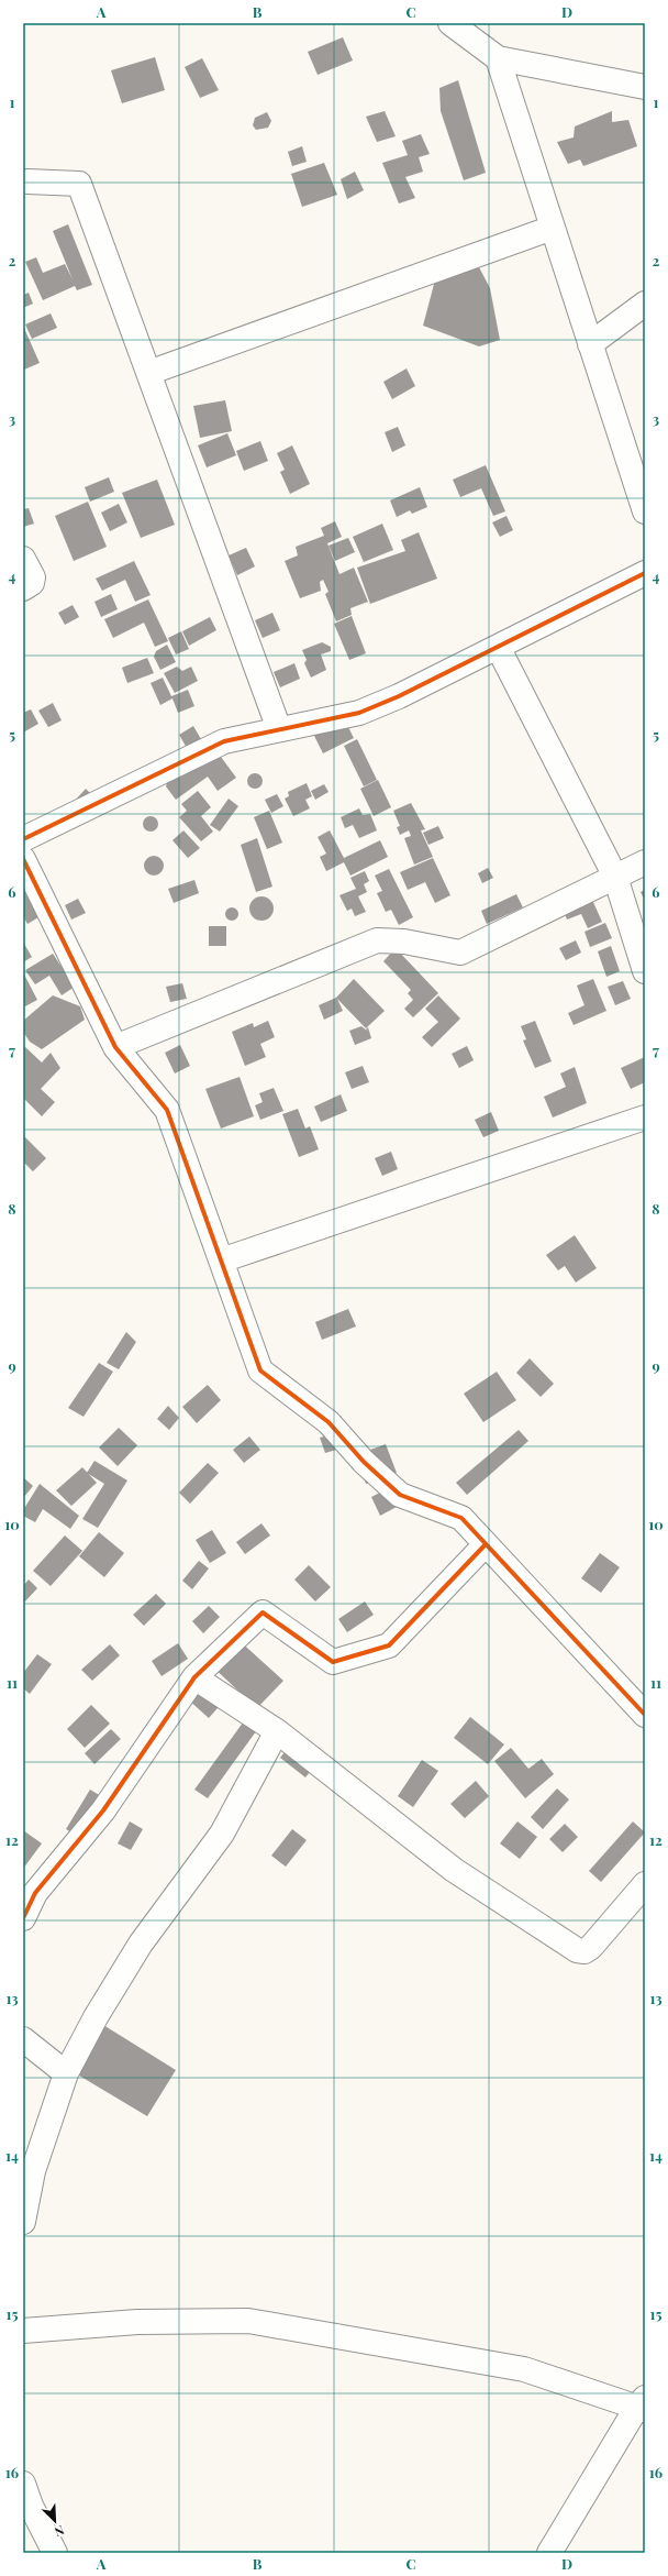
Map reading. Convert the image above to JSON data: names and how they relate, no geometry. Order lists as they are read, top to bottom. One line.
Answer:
{"north":"bottom right","grid":{"columns":["A","B","C","D"],"rows":["1","2","3","4","5","6","7","8","9","10","11","12","13","14","15","16"]}}
